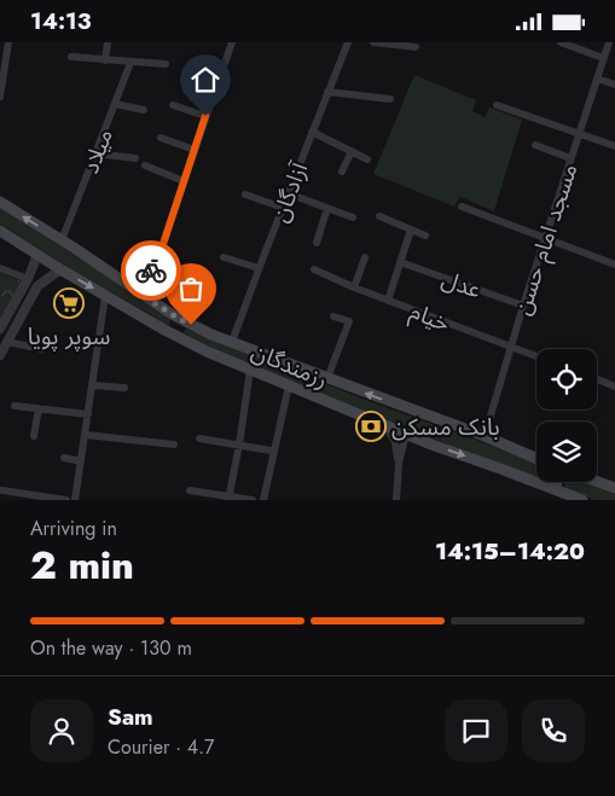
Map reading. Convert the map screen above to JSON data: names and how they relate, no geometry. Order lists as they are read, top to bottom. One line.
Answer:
{"streets":{"main road":["رزمندگان"],"street":["میلاد","آزادگان","مسجد امام حسن","عدل","خیام"]},"crossings":[["میلاد","رزمندگان"],["آزادگان","رزمندگان"],["مسجد امام حسن","عدل"],["مسجد امام حسن","خیام"],["مسجد امام حسن","رزمندگان"]],"places":{"supermarket":["سوپر پویا"],"bank":["بانک مسکن"]},"page":{"status":"14:13","heading":["2 min","Arriving in","14:15–14:20"],"panel":["Sam","Courier · 4.7"],"bar":"On the way · 130 m"}}
